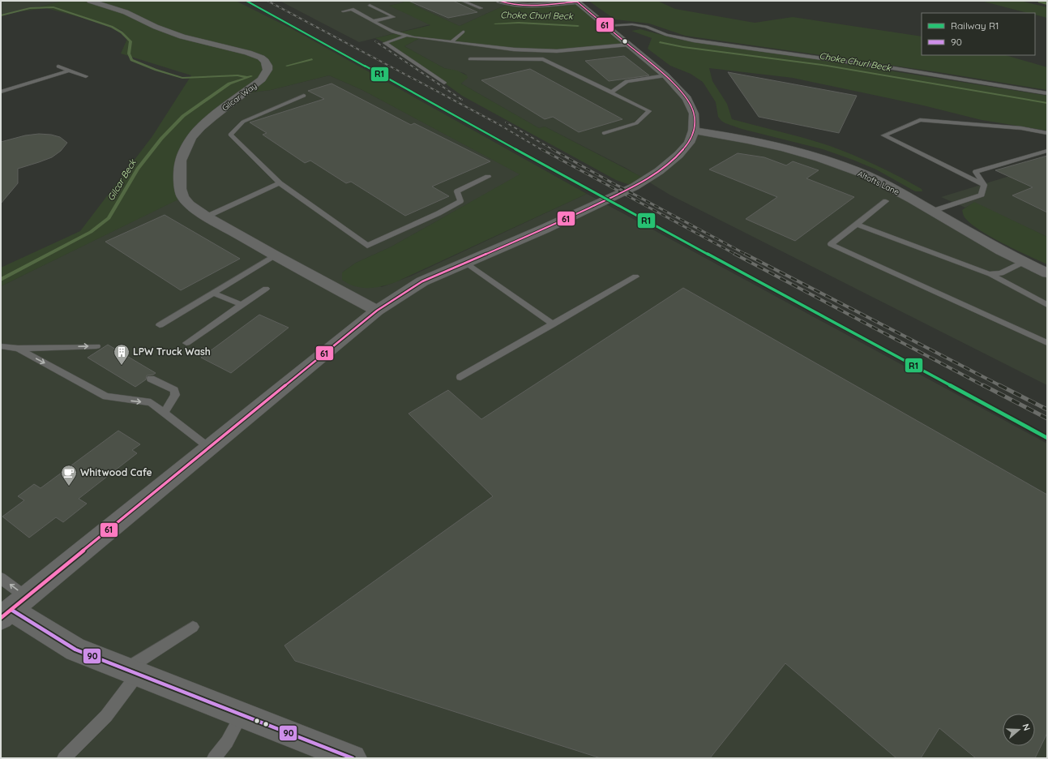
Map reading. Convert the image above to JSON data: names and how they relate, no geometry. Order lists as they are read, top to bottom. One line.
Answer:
{"streets":{"street":["Gilcar Way","Altofts Lane"]},"water":["Choke Churl Beck","Gilcar Beck"],"places":{"building":["LPW Truck Wash"],"cafe":["Whitwood Cafe"]},"lines":["rail line R1","transit line 61","transit line 90"],"legend":["Railway R1","90"],"north":"right"}
